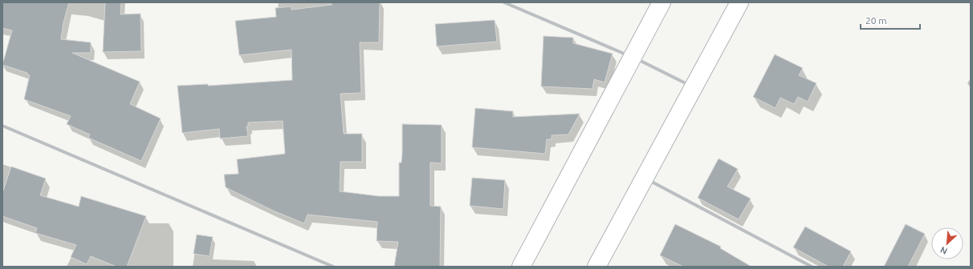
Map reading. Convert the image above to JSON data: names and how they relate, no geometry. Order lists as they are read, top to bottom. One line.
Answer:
{"scale_bar":"20 m","north":"bottom left"}
